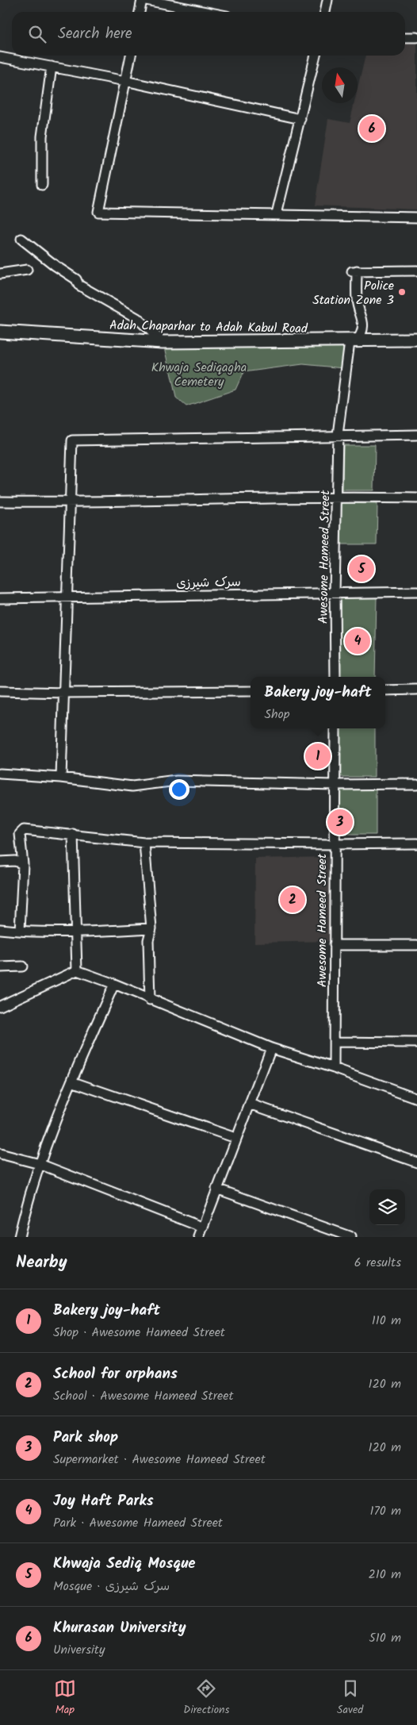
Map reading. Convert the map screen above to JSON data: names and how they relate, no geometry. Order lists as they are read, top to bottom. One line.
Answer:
{"streets":{"main road":["Adah Chaparhar to Adah Kabul Road"],"street":["Awesome Hameed Street","سرک شیرزی"]},"crossings":[["Adah Chaparhar to Adah Kabul Road","Awesome Hameed Street"],["Awesome Hameed Street","سرک شیرزی"]],"parks":["Khwaja Sediqagha Cemetery"],"places":["Police Station Zone 3"],"north":"top","page":{"search":"Search here","pins":["6","5","4","1","3","2"],"popup":["Bakery joy-haft","Shop"],"heading":["Nearby","6 results"],"list":[{"mark":"1","name":"Bakery joy-haft","note":"Shop · Awesome Hameed Street","value":"110 m"},{"mark":"2","name":"School for orphans","note":"School · Awesome Hameed Street","value":"120 m"},{"mark":"3","name":"Park shop","note":"Supermarket · Awesome Hameed Street","value":"120 m"},{"mark":"4","name":"Joy Haft Parks","note":"Park · Awesome Hameed Street","value":"170 m"},{"mark":"5","name":"Khwaja Sediq Mosque","note":"Mosque · سرک شیرزی","value":"210 m"},{"mark":"6","name":"Khurasan University","note":"University","value":"510 m"}],"nav":["Map","Directions","Saved"]}}
